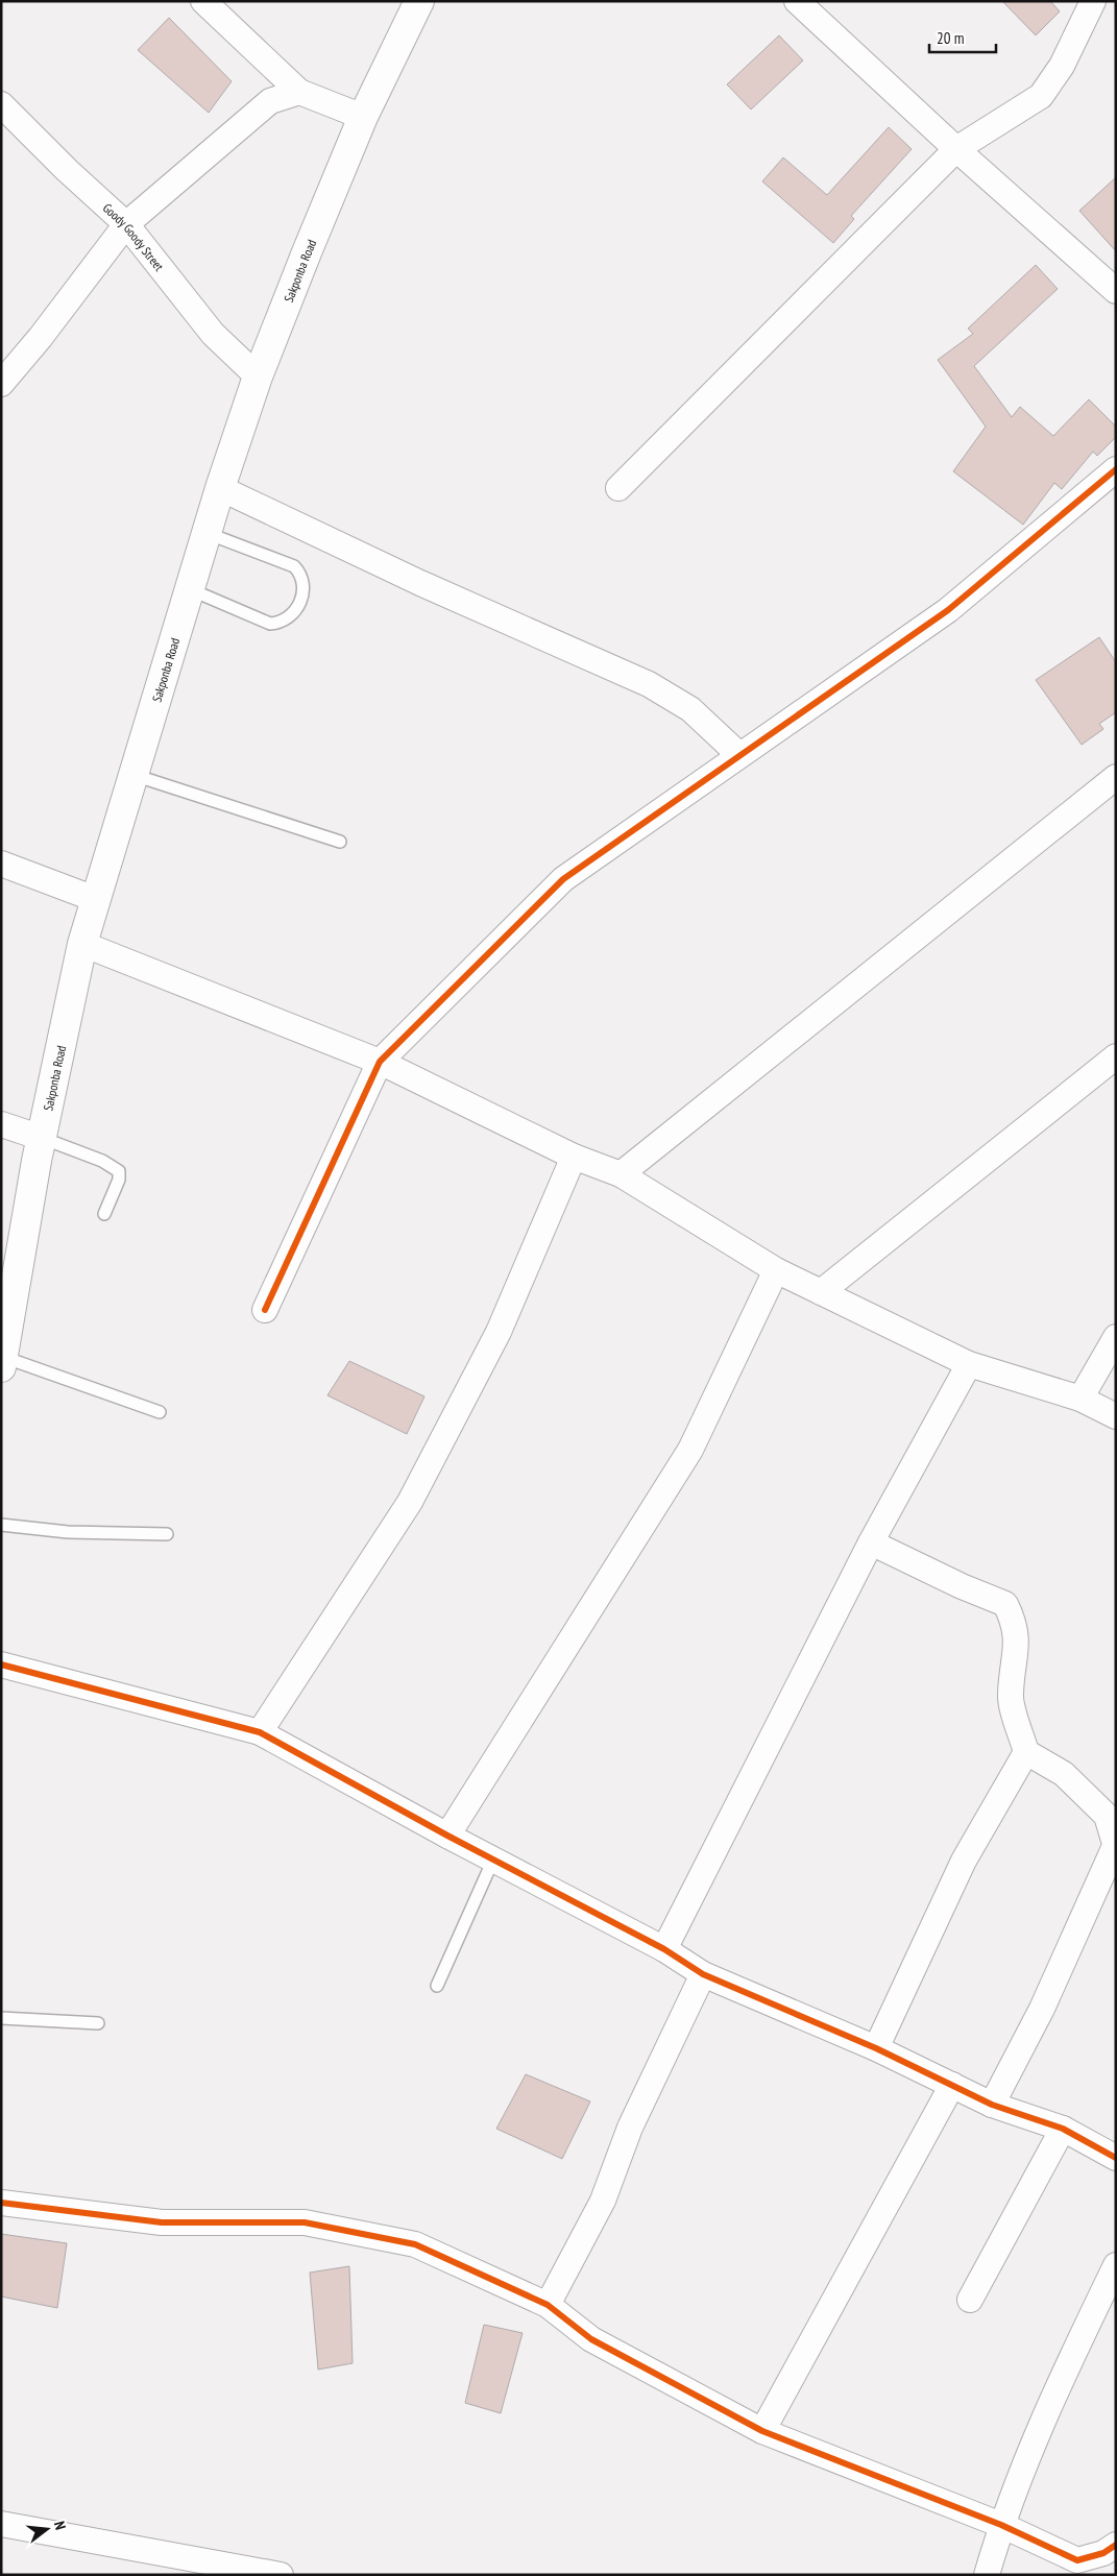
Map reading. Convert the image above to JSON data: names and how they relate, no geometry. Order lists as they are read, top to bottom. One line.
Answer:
{"streets":{"main road":["Sakponba Road"],"street":["Goody Goody Street"]},"crossings":[["Goody Goody Street","Sakponba Road"]],"scale_bar":"20 m","north":"right"}
